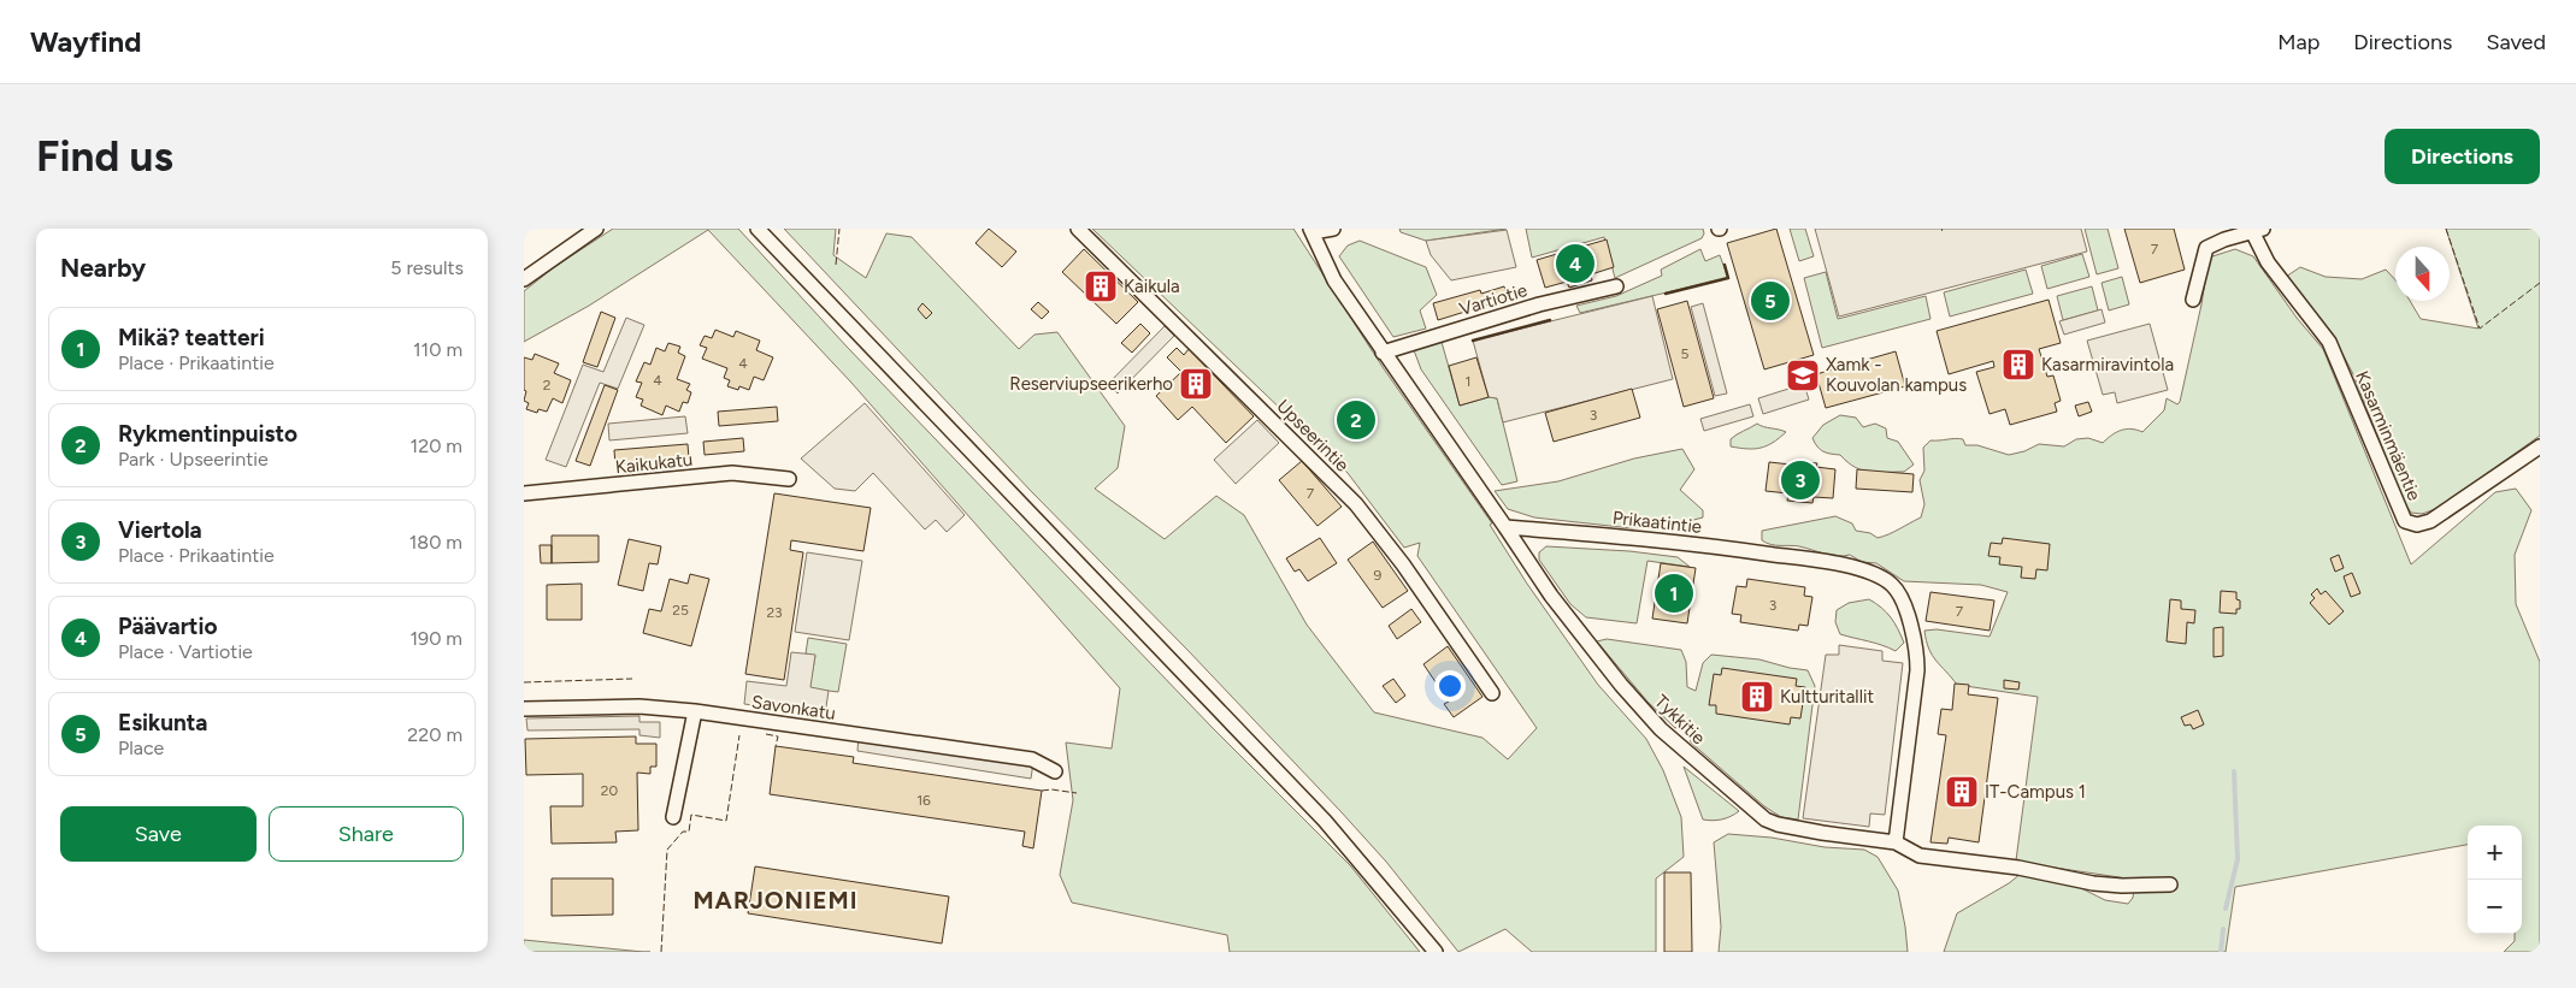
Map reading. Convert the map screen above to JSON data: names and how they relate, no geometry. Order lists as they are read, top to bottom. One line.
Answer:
{"streets":{"street":["Vartiotie","Upseerintie","Kasarminmäentie","Kaikukatu","Prikaatintie","Savonkatu","Tykkitie"]},"crossings":[["Prikaatintie","Tykkitie"]],"districts":["MARJONIEMI"],"places":{"building":["Kaikula","Kasarmiravintola","Reserviupseerikerho","Kultturitallit","IT-Campus 1"],"school or university":["Xamk - Kouvolan kampus"]},"house_numbers":["7","5","4","4","1","2","3","7","9","3","25","7","23","20","16"],"north":"bottom","page":{"header":"Wayfind","nav":["Map","Directions","Saved"],"buttons":["Directions",["Save","Share"]],"title":"Find us","heading":["Nearby","5 results"],"pins":["4","5","2","3","1"],"list":[{"mark":"1","name":"Mikä? teatteri","note":"Place · Prikaatintie","value":"110 m"},{"mark":"2","name":"Rykmentinpuisto","note":"Park · Upseerintie","value":"120 m"},{"mark":"3","name":"Viertola","note":"Place · Prikaatintie","value":"180 m"},{"mark":"4","name":"Päävartio","note":"Place · Vartiotie","value":"190 m"},{"mark":"5","name":"Esikunta","note":"Place","value":"220 m"}],"map_buttons":["+","−"]}}
